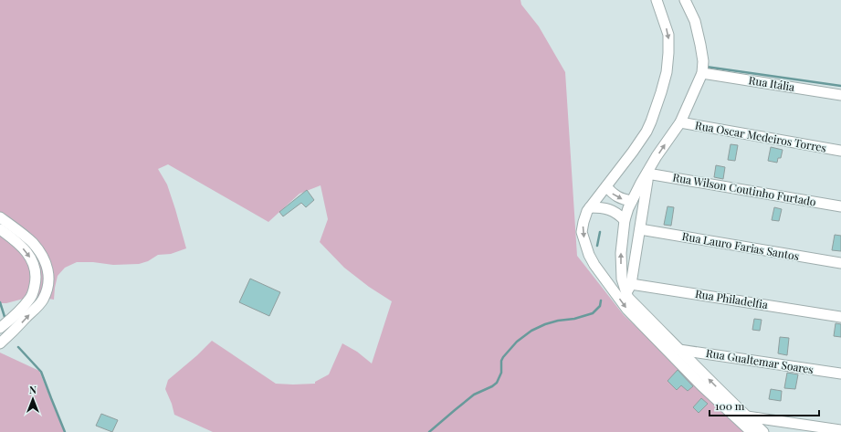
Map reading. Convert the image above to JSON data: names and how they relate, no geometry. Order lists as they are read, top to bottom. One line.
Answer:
{"streets":{"street":["Rua Itália","Rua Oscar Medeiros Torres","Rua Wilson Coutinho Furtado","Rua Lauro Farias Santos","Rua Philadelfia","Rua Gualtemar Soares"]},"scale_bar":"100 m","north":"top"}
